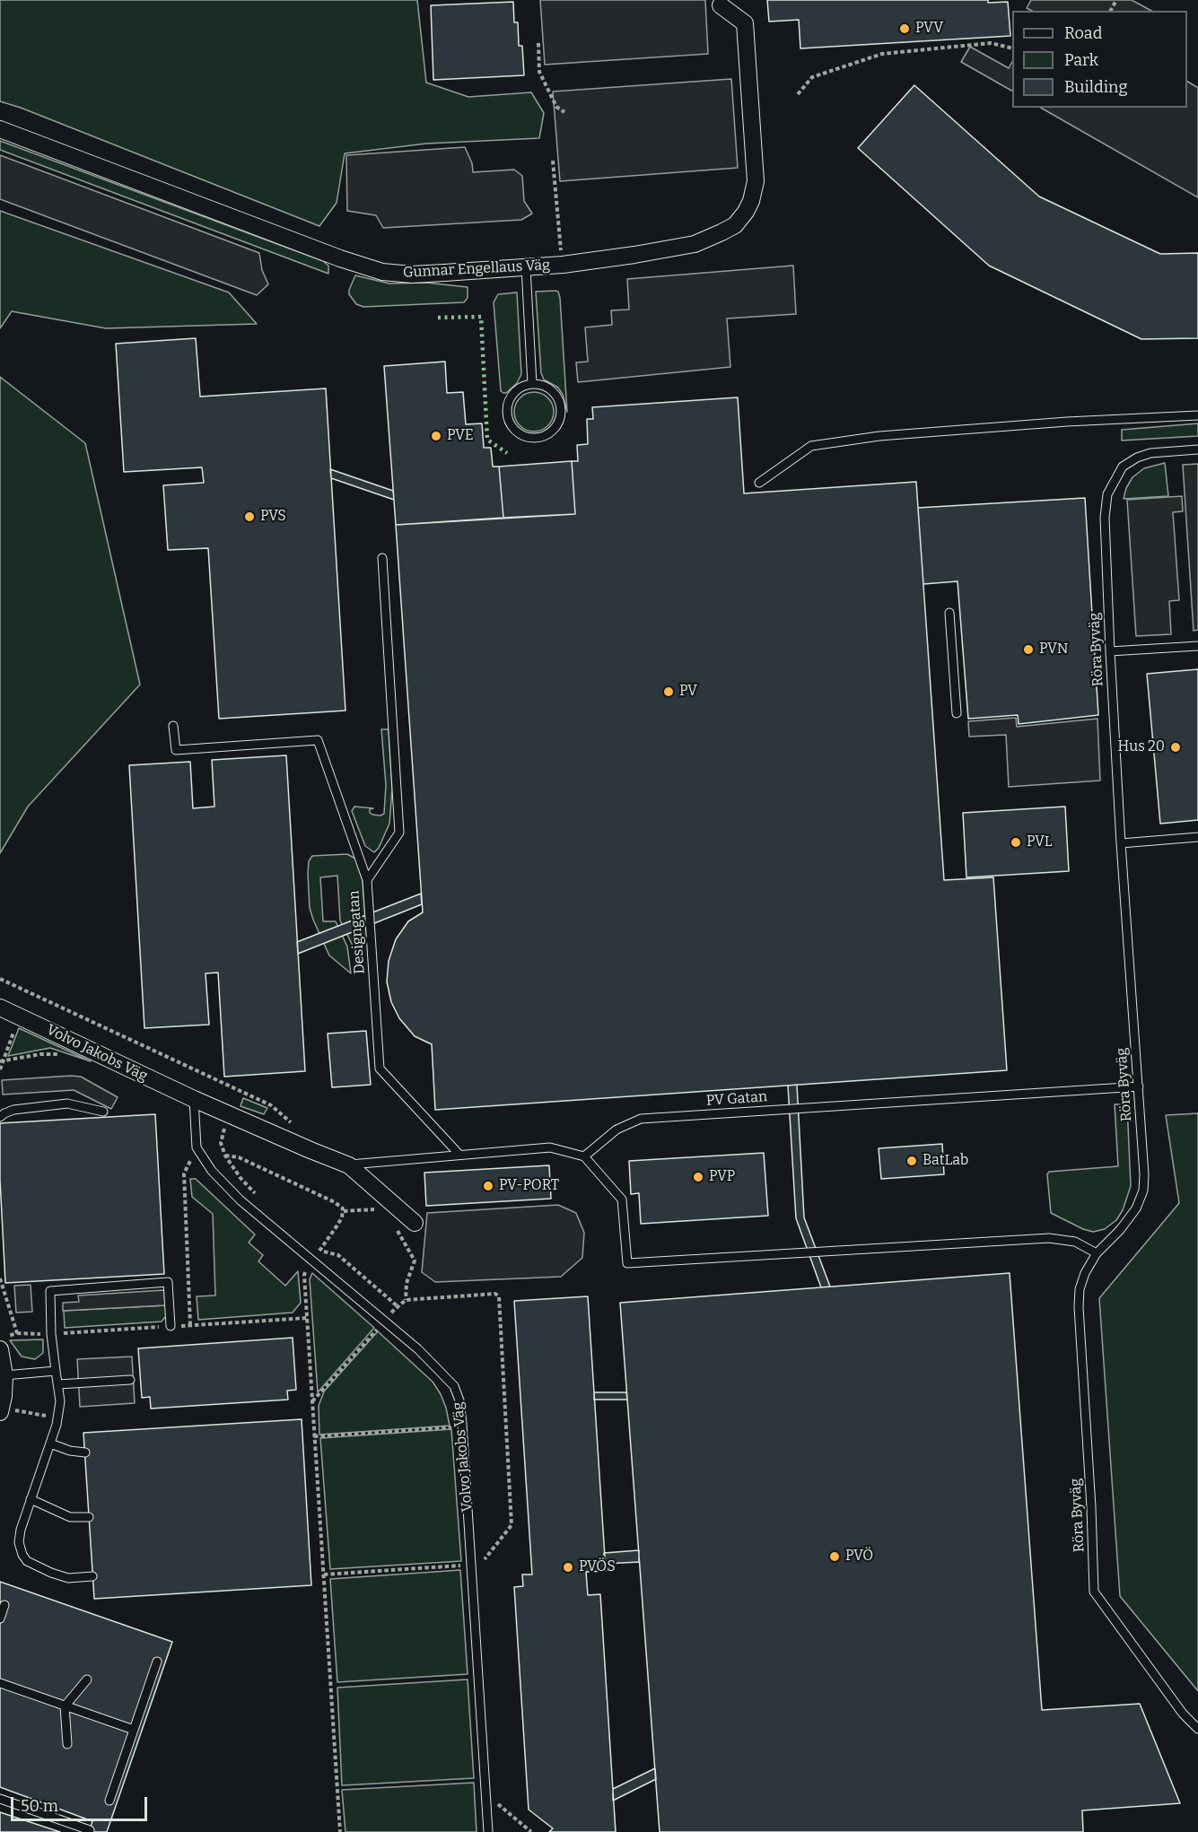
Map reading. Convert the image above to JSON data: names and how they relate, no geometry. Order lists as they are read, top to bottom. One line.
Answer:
{"streets":{"street":["Gunnar Engellaus Väg","Volvo Jakobs Väg"],"lane":["Röra Byväg","Designgatan","PV Gatan"]},"crossings":[["Röra Byväg","PV Gatan"]],"places":["PVV","PVE","PVS","PVN","PV","Hus 20","PVL","BatLab","PVP","PV-PORT","PVÖ","PVÖS"],"legend":["Road","Park","Building"],"scale_bar":"50 m"}
